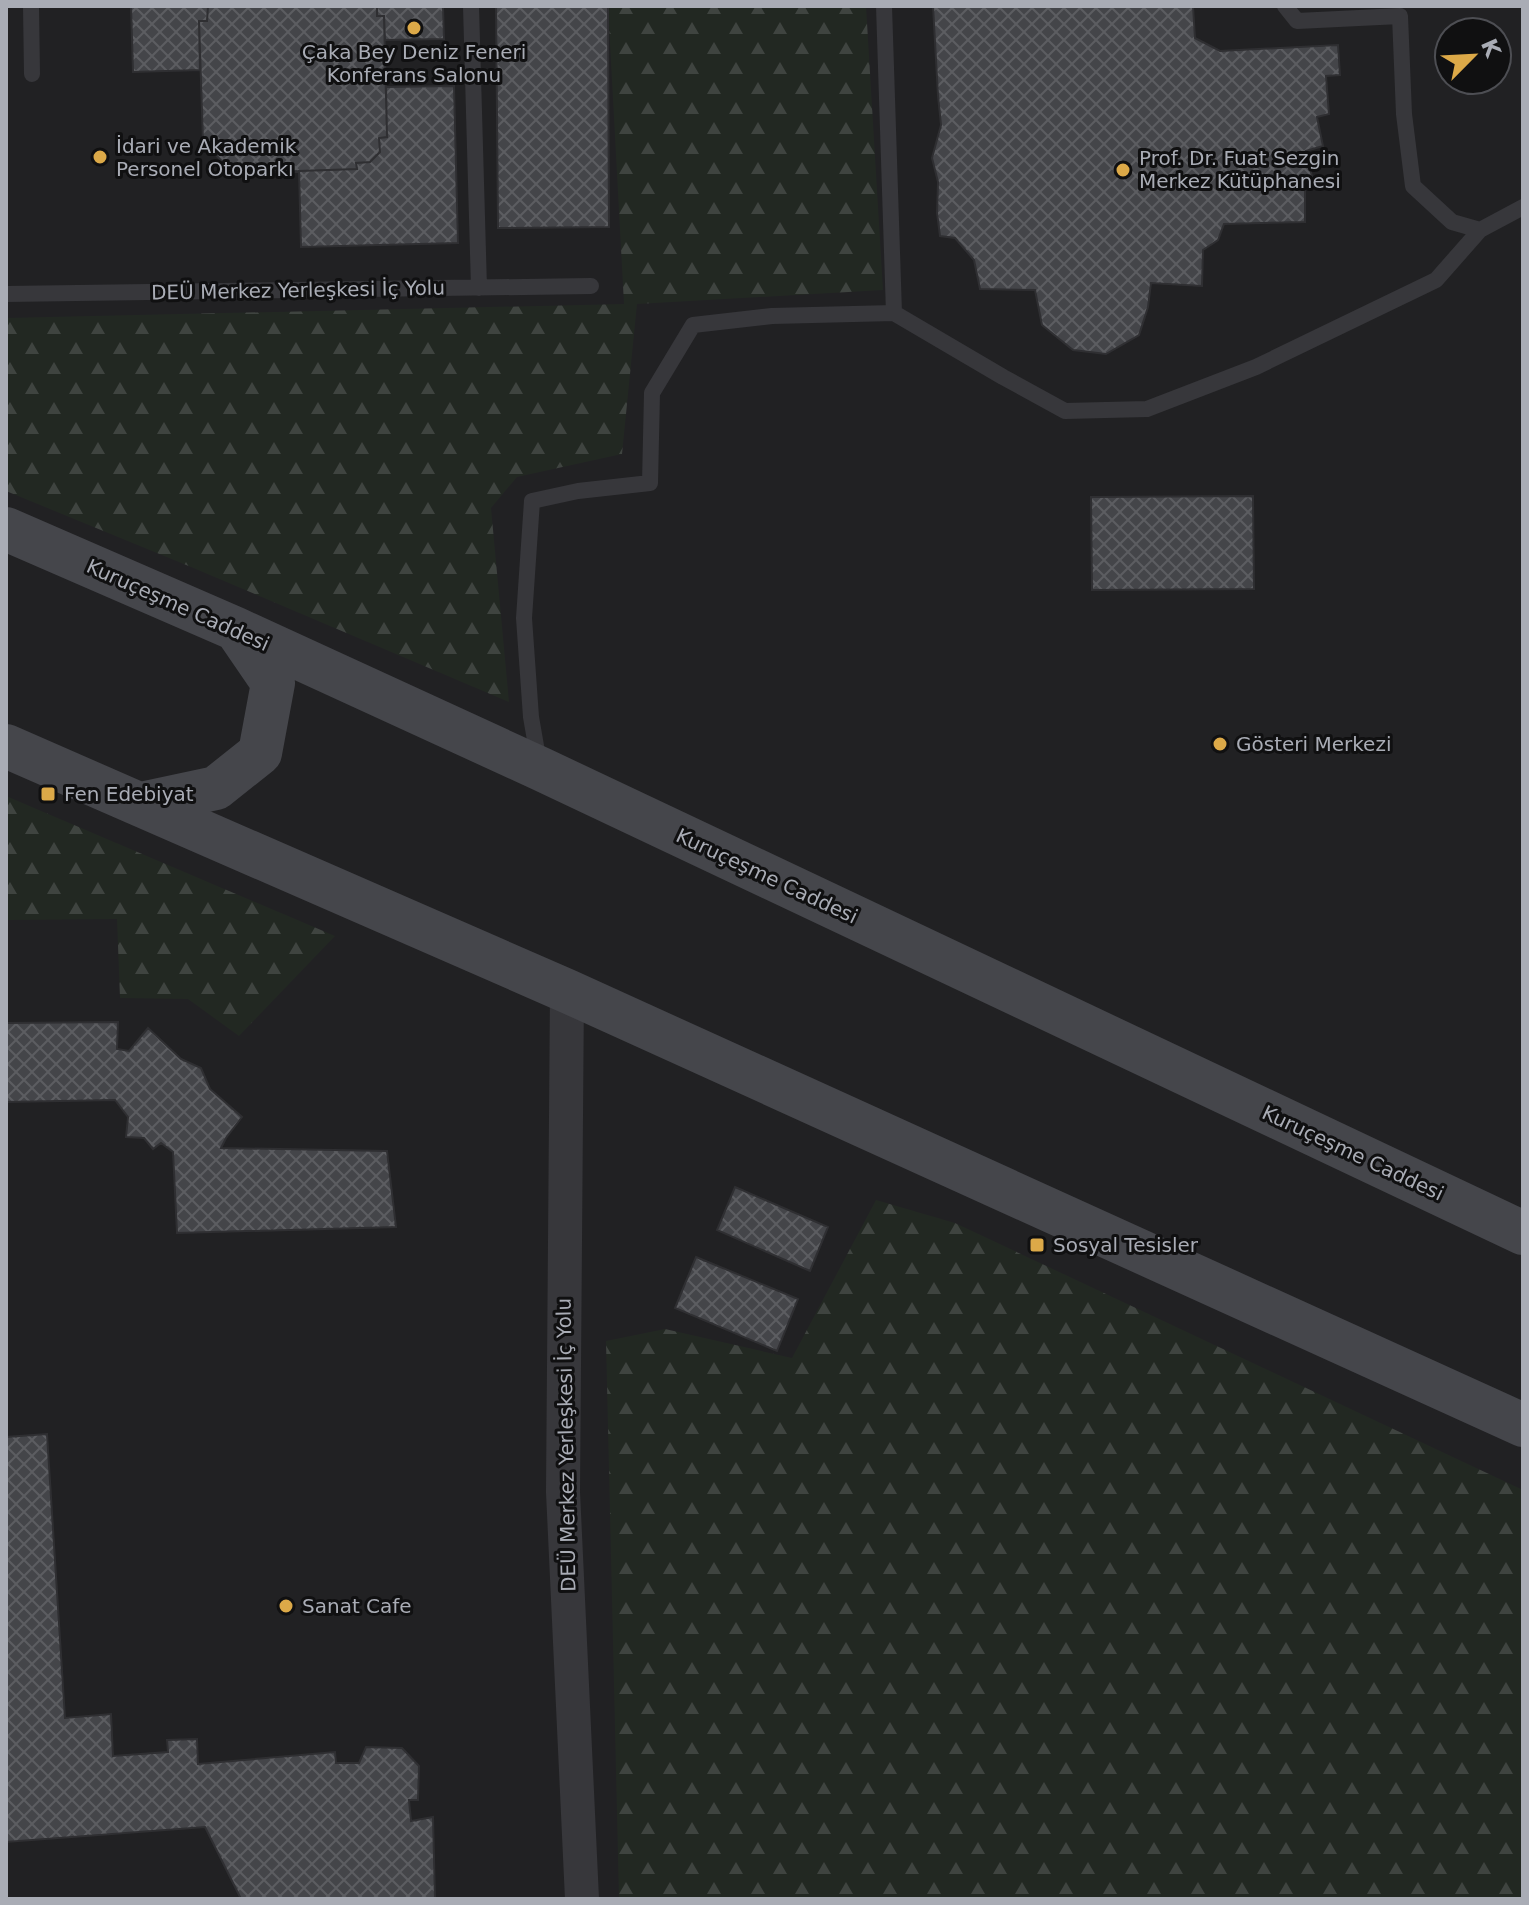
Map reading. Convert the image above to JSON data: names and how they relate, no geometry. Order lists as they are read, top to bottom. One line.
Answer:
{"streets":{"street":["DEÜ Merkez Yerleşkesi İç Yolu","Kuruçeşme Caddesi"]},"places":{"other":["Çaka Bey Deniz Feneri Konferans Salonu","İdari ve Akademik Personel Otoparkı","Prof. Dr. Fuat Sezgin Merkez Kütüphanesi","Gösteri Merkezi","Sanat Cafe"],"transit":["Fen Edebiyat","Sosyal Tesisler"]},"north":"top right"}
